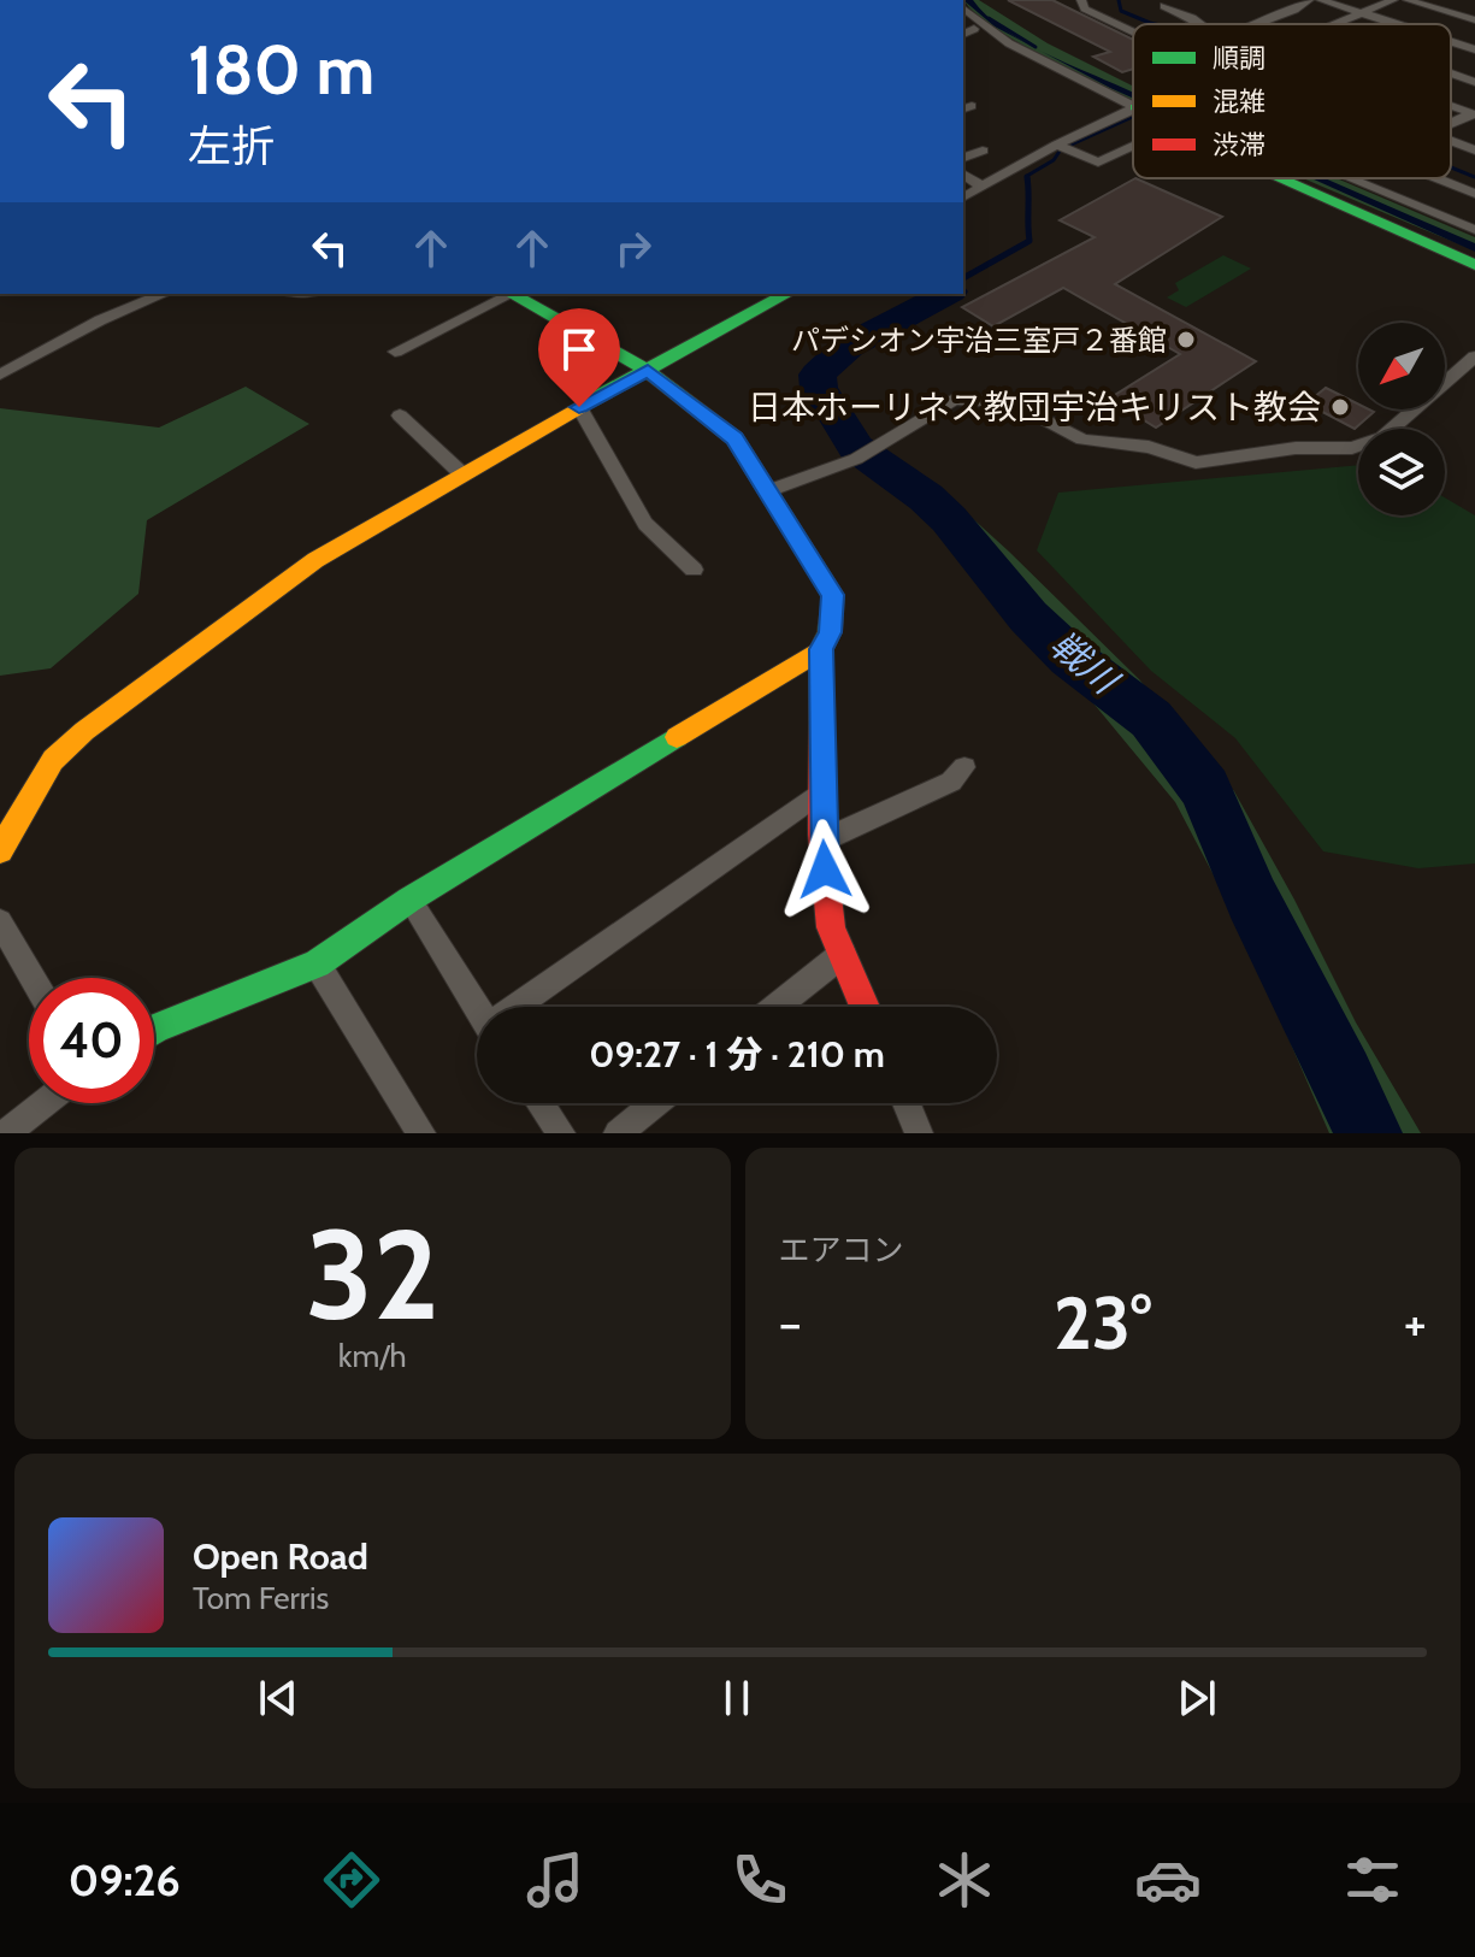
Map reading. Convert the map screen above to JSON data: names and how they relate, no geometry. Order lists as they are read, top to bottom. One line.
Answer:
{"water":["戦川"],"places":["パデシオン宇治三室戸２番館","日本ホーリネス教団宇治キリスト教会"],"legend":["順調","混雑","渋滞"],"north":"bottom left","page":{"turn":["180 m","左折"],"limit":"40","trip":"09:27 · 1 分 · 210 m","tile":[["32","km/h"],"エアコン"],"heat":["−","23°","+"],"song":["Open Road","Tom Ferris"],"tabs":"09:26"}}
